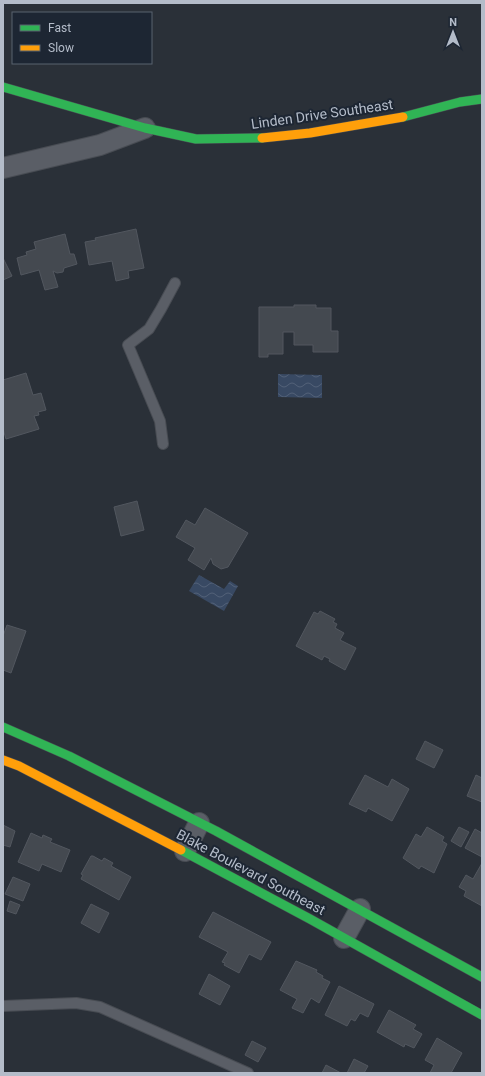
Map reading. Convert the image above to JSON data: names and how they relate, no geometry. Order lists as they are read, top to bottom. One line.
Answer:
{"streets":{"street":["Linden Drive Southeast","Blake Boulevard Southeast"]},"legend":["Fast","Slow"],"north":"top"}
